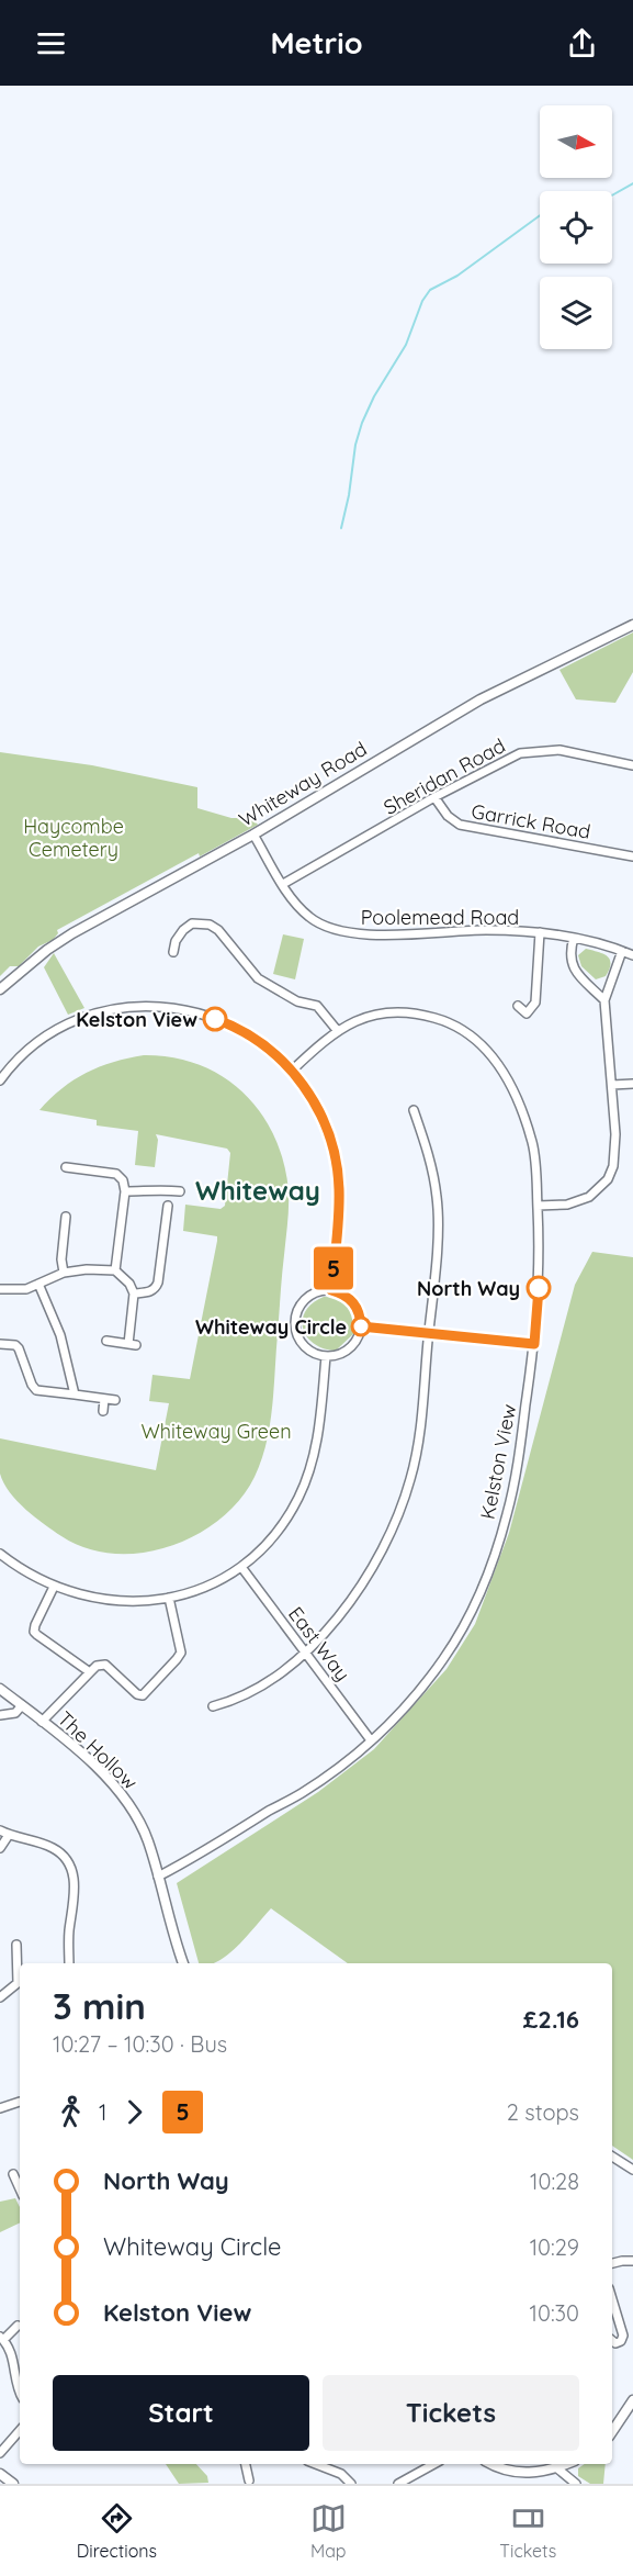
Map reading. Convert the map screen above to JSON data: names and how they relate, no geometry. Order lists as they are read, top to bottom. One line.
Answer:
{"streets":{"street":["Sheridan Road","Whiteway Road","Garrick Road","Poolemead Road","Kelston View","East Way","The Hollow"]},"crossings":[["Sheridan Road","Garrick Road"],["Sheridan Road","Poolemead Road"],["Whiteway Road","Poolemead Road"],["Kelston View","East Way"],["Kelston View","The Hollow"]],"districts":["Whiteway"],"parks":["Haycombe Cemetery","Whiteway Green"],"places":["Kelston View","North Way","Whiteway Circle"],"lines":["bus line 5"],"north":"right","page":{"header":"Metrio","on_map":"5","heading":["3 min","10:27 – 10:30 · Bus","£2.16"],"legs":["1","5","2 stops"],"list":[{"name":"North Way","value":"10:28"},{"name":"Whiteway Circle","value":"10:29"},{"name":"Kelston View","value":"10:30"}],"buttons":["Start","Tickets"],"tabs":["Directions","Map","Tickets"]}}
